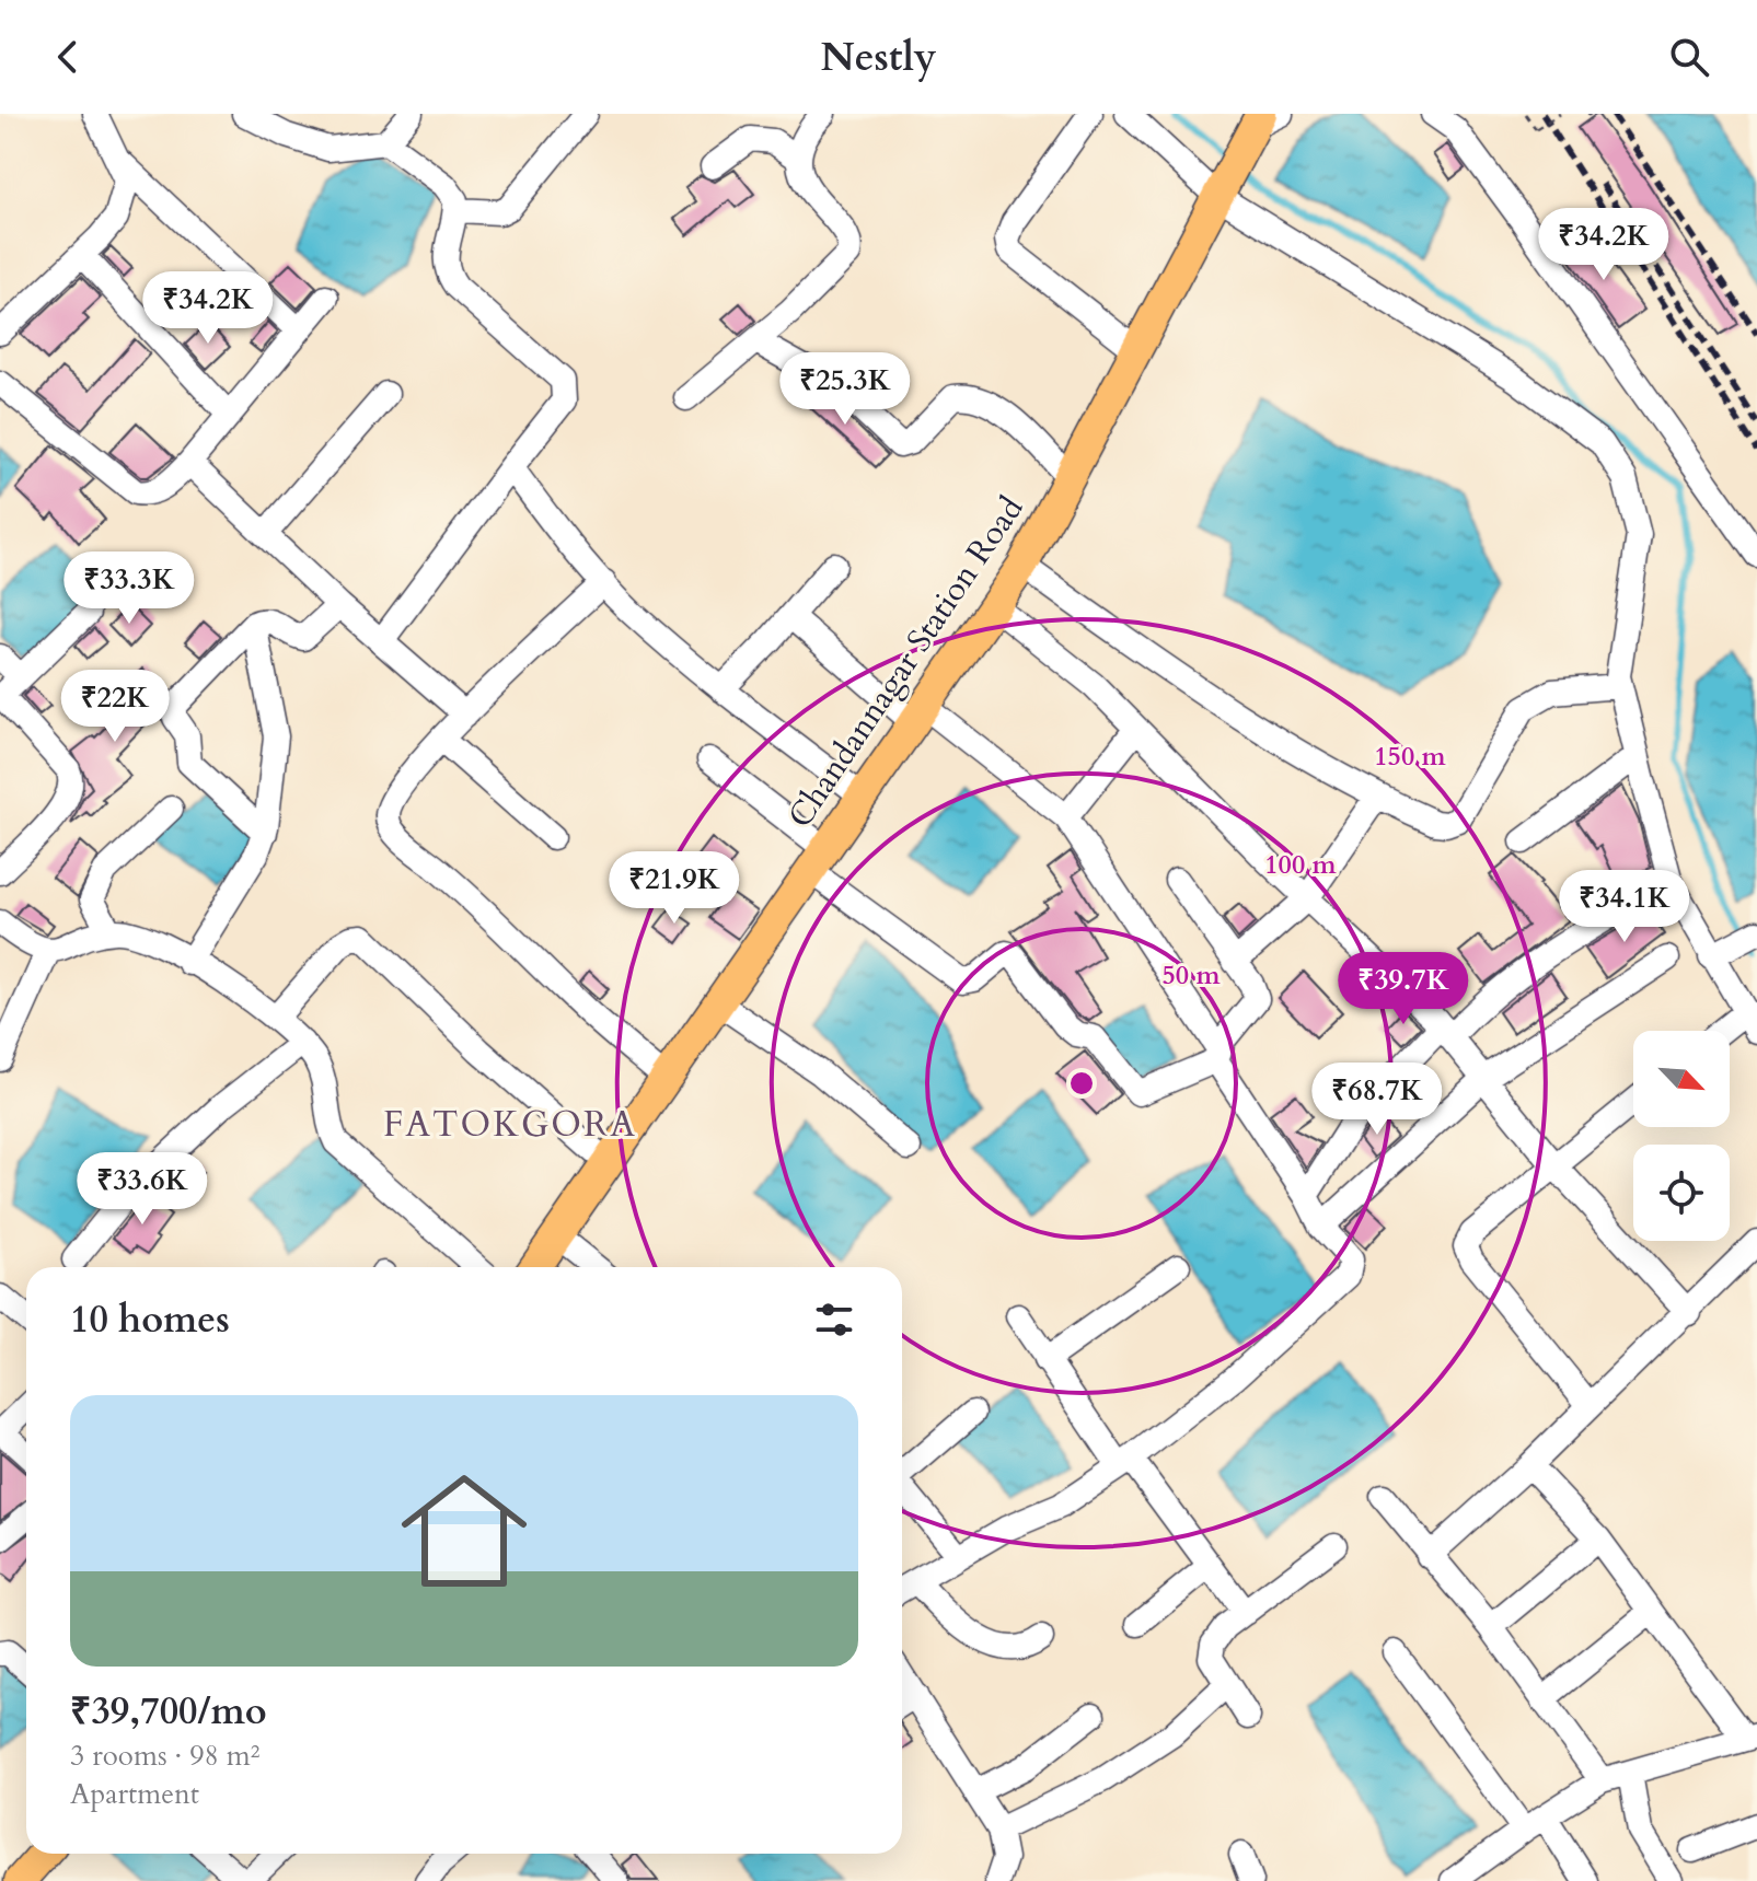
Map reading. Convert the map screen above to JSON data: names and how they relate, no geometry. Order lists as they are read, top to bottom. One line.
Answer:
{"streets":{"main road":["Chandannagar Station Road"]},"districts":["FATOKGORA"],"north":"bottom right","page":{"header":"Nestly","price":["₹34.2K","₹34.2K","₹25.3K","₹33.3K","₹22K","₹21.9K","₹34.1K","₹39.7K","₹68.7K","₹33.6K"],"heading":"10 homes","list":[{"name":"₹39,700/mo","note":"3 rooms · 98 m² · Apartment"}]},"rings":["150 m","100 m","50 m"]}
